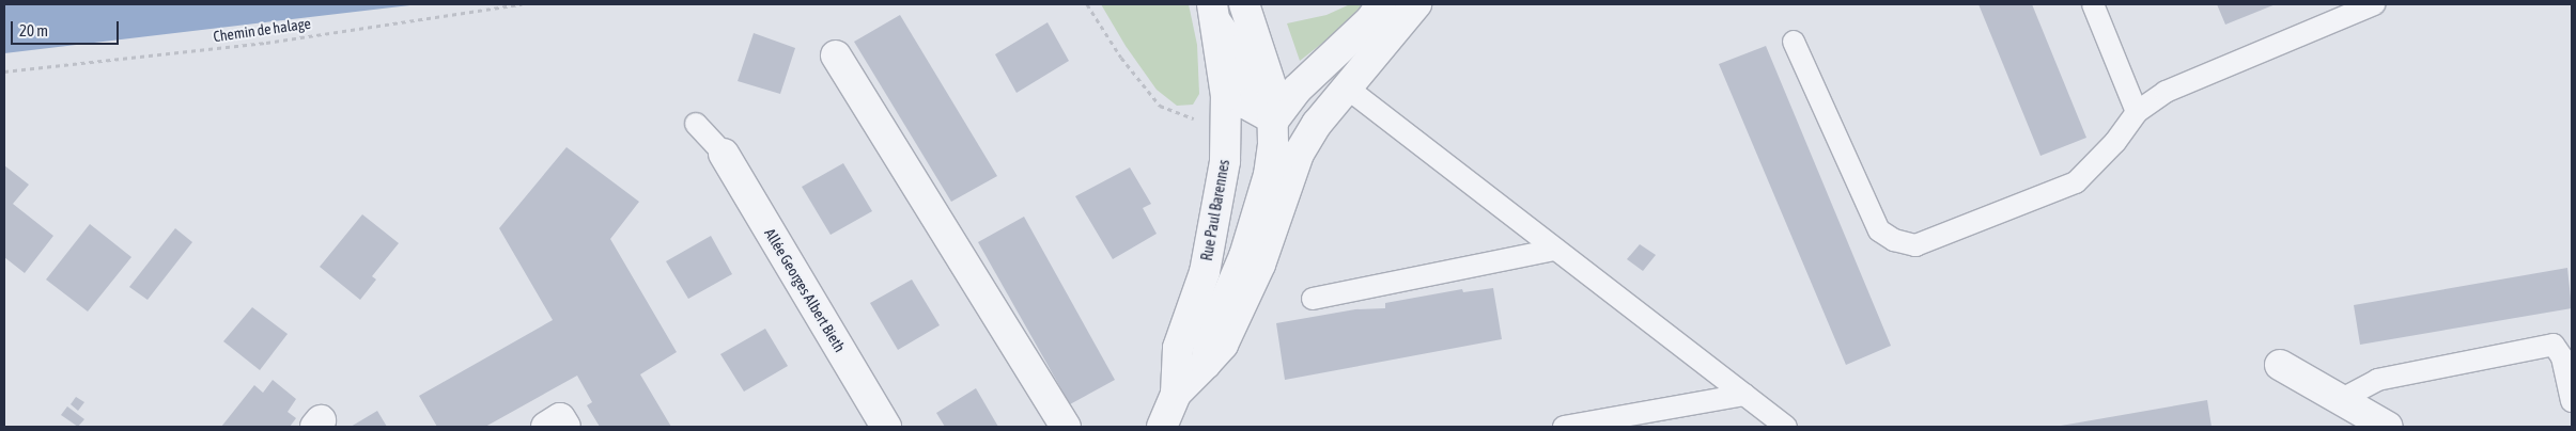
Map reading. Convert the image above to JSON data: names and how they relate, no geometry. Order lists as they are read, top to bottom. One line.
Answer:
{"streets":{"street":["Rue Paul Barennes","Allée Georges Albert Bieth"],"path":["Chemin de halage"]},"scale_bar":"20 m"}
